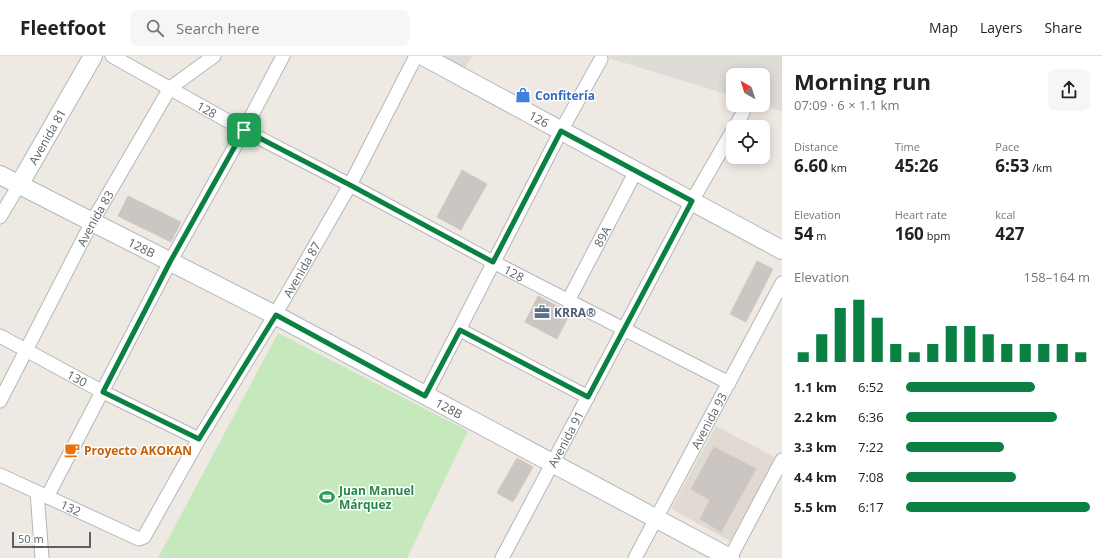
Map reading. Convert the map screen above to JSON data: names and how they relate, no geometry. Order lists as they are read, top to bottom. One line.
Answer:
{"streets":{"street":["128","126","Avenida 81","Avenida 83","89A","128B","Avenida 87","130","Avenida 93","Avenida 91","132"]},"crossings":[["128","Avenida 83"],["128","89A"],["128","Avenida 87"],["128","Avenida 93"],["128","Avenida 91"],["126","89A"],["126","Avenida 91"],["Avenida 81","128B"],["Avenida 83","128B"],["Avenida 83","130"],["128B","Avenida 87"],["128B","Avenida 93"],["128B","Avenida 91"],["Avenida 87","130"],["Avenida 87","132"]],"places":{"shop":["Confitería"],"office":["KRRA®"],"cafe":["Proyecto AKOKAN"],"sports":["Juan Manuel Márquez"]},"scale_bar":"50 m","north":"top left","page":{"header":"Fleetfoot","search":"Search here","nav":["Map","Layers","Share"],"heading":["Morning run","07:09 · 6 × 1.1 km"],"stats":[["Distance","6.60 km"],["Time","45:26"],["Pace","6:53 /km"],["Elevation","54 m"],["Heart rate","160 bpm"],["kcal","427"]],"chart":["Elevation","158–164 m"],"list":[{"name":"1.1 km","note":"6:52"},{"name":"2.2 km","note":"6:36"},{"name":"3.3 km","note":"7:22"},{"name":"4.4 km","note":"7:08"},{"name":"5.5 km","note":"6:17"}],"scale":"50 m"}}
